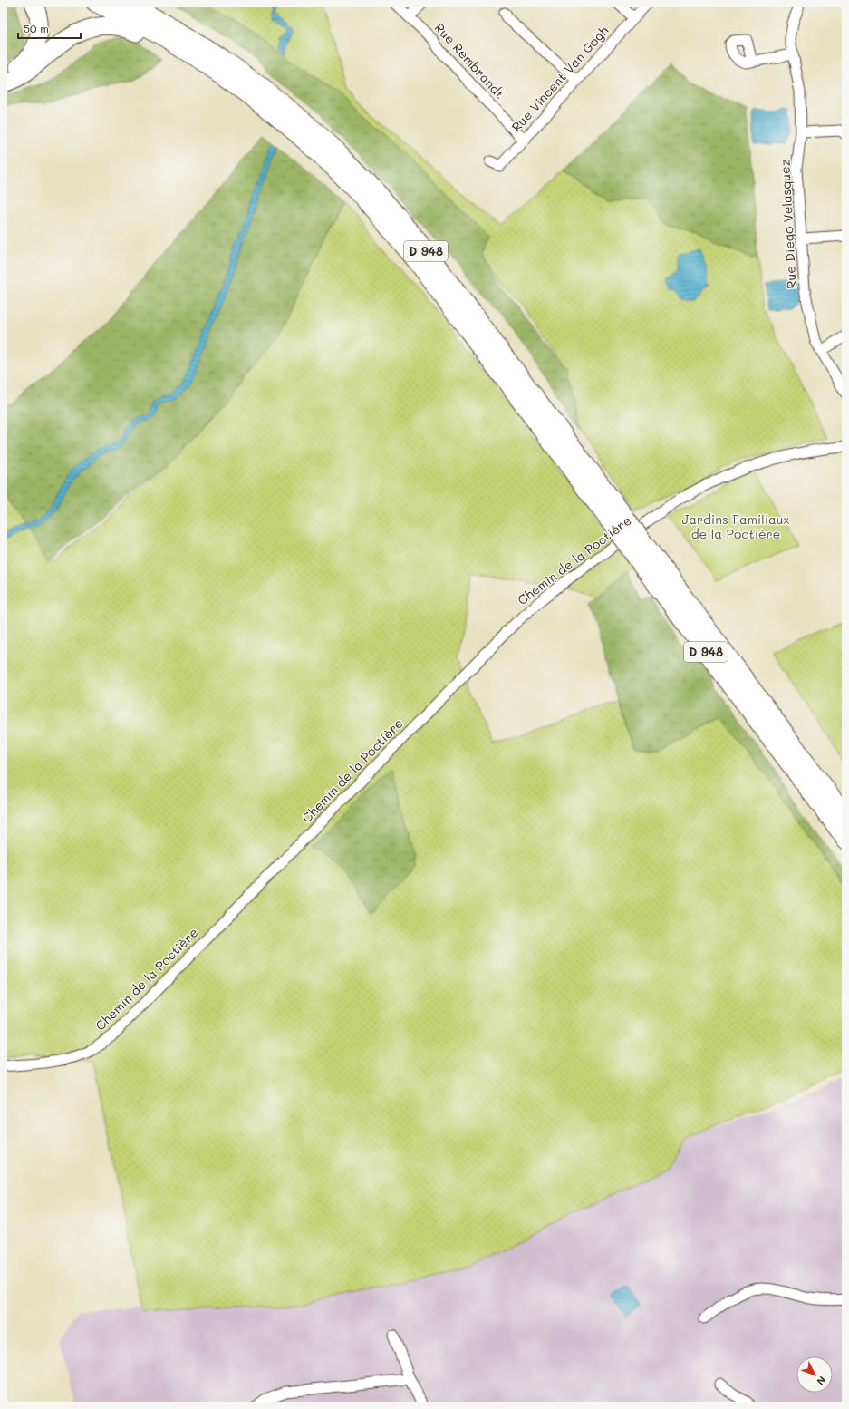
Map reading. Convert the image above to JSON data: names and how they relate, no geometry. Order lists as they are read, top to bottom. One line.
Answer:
{"streets":{"highway":["D 948"],"street":["Rue Rembrandt","Rue Vincent Van Gogh","Rue Diego Velasquez","Chemin de la Poctière"]},"crossings":[["Rue Rembrandt","Rue Vincent Van Gogh"]],"parks":["Jardins Familiaux de la Poctière"],"scale_bar":"50 m","north":"bottom right"}
